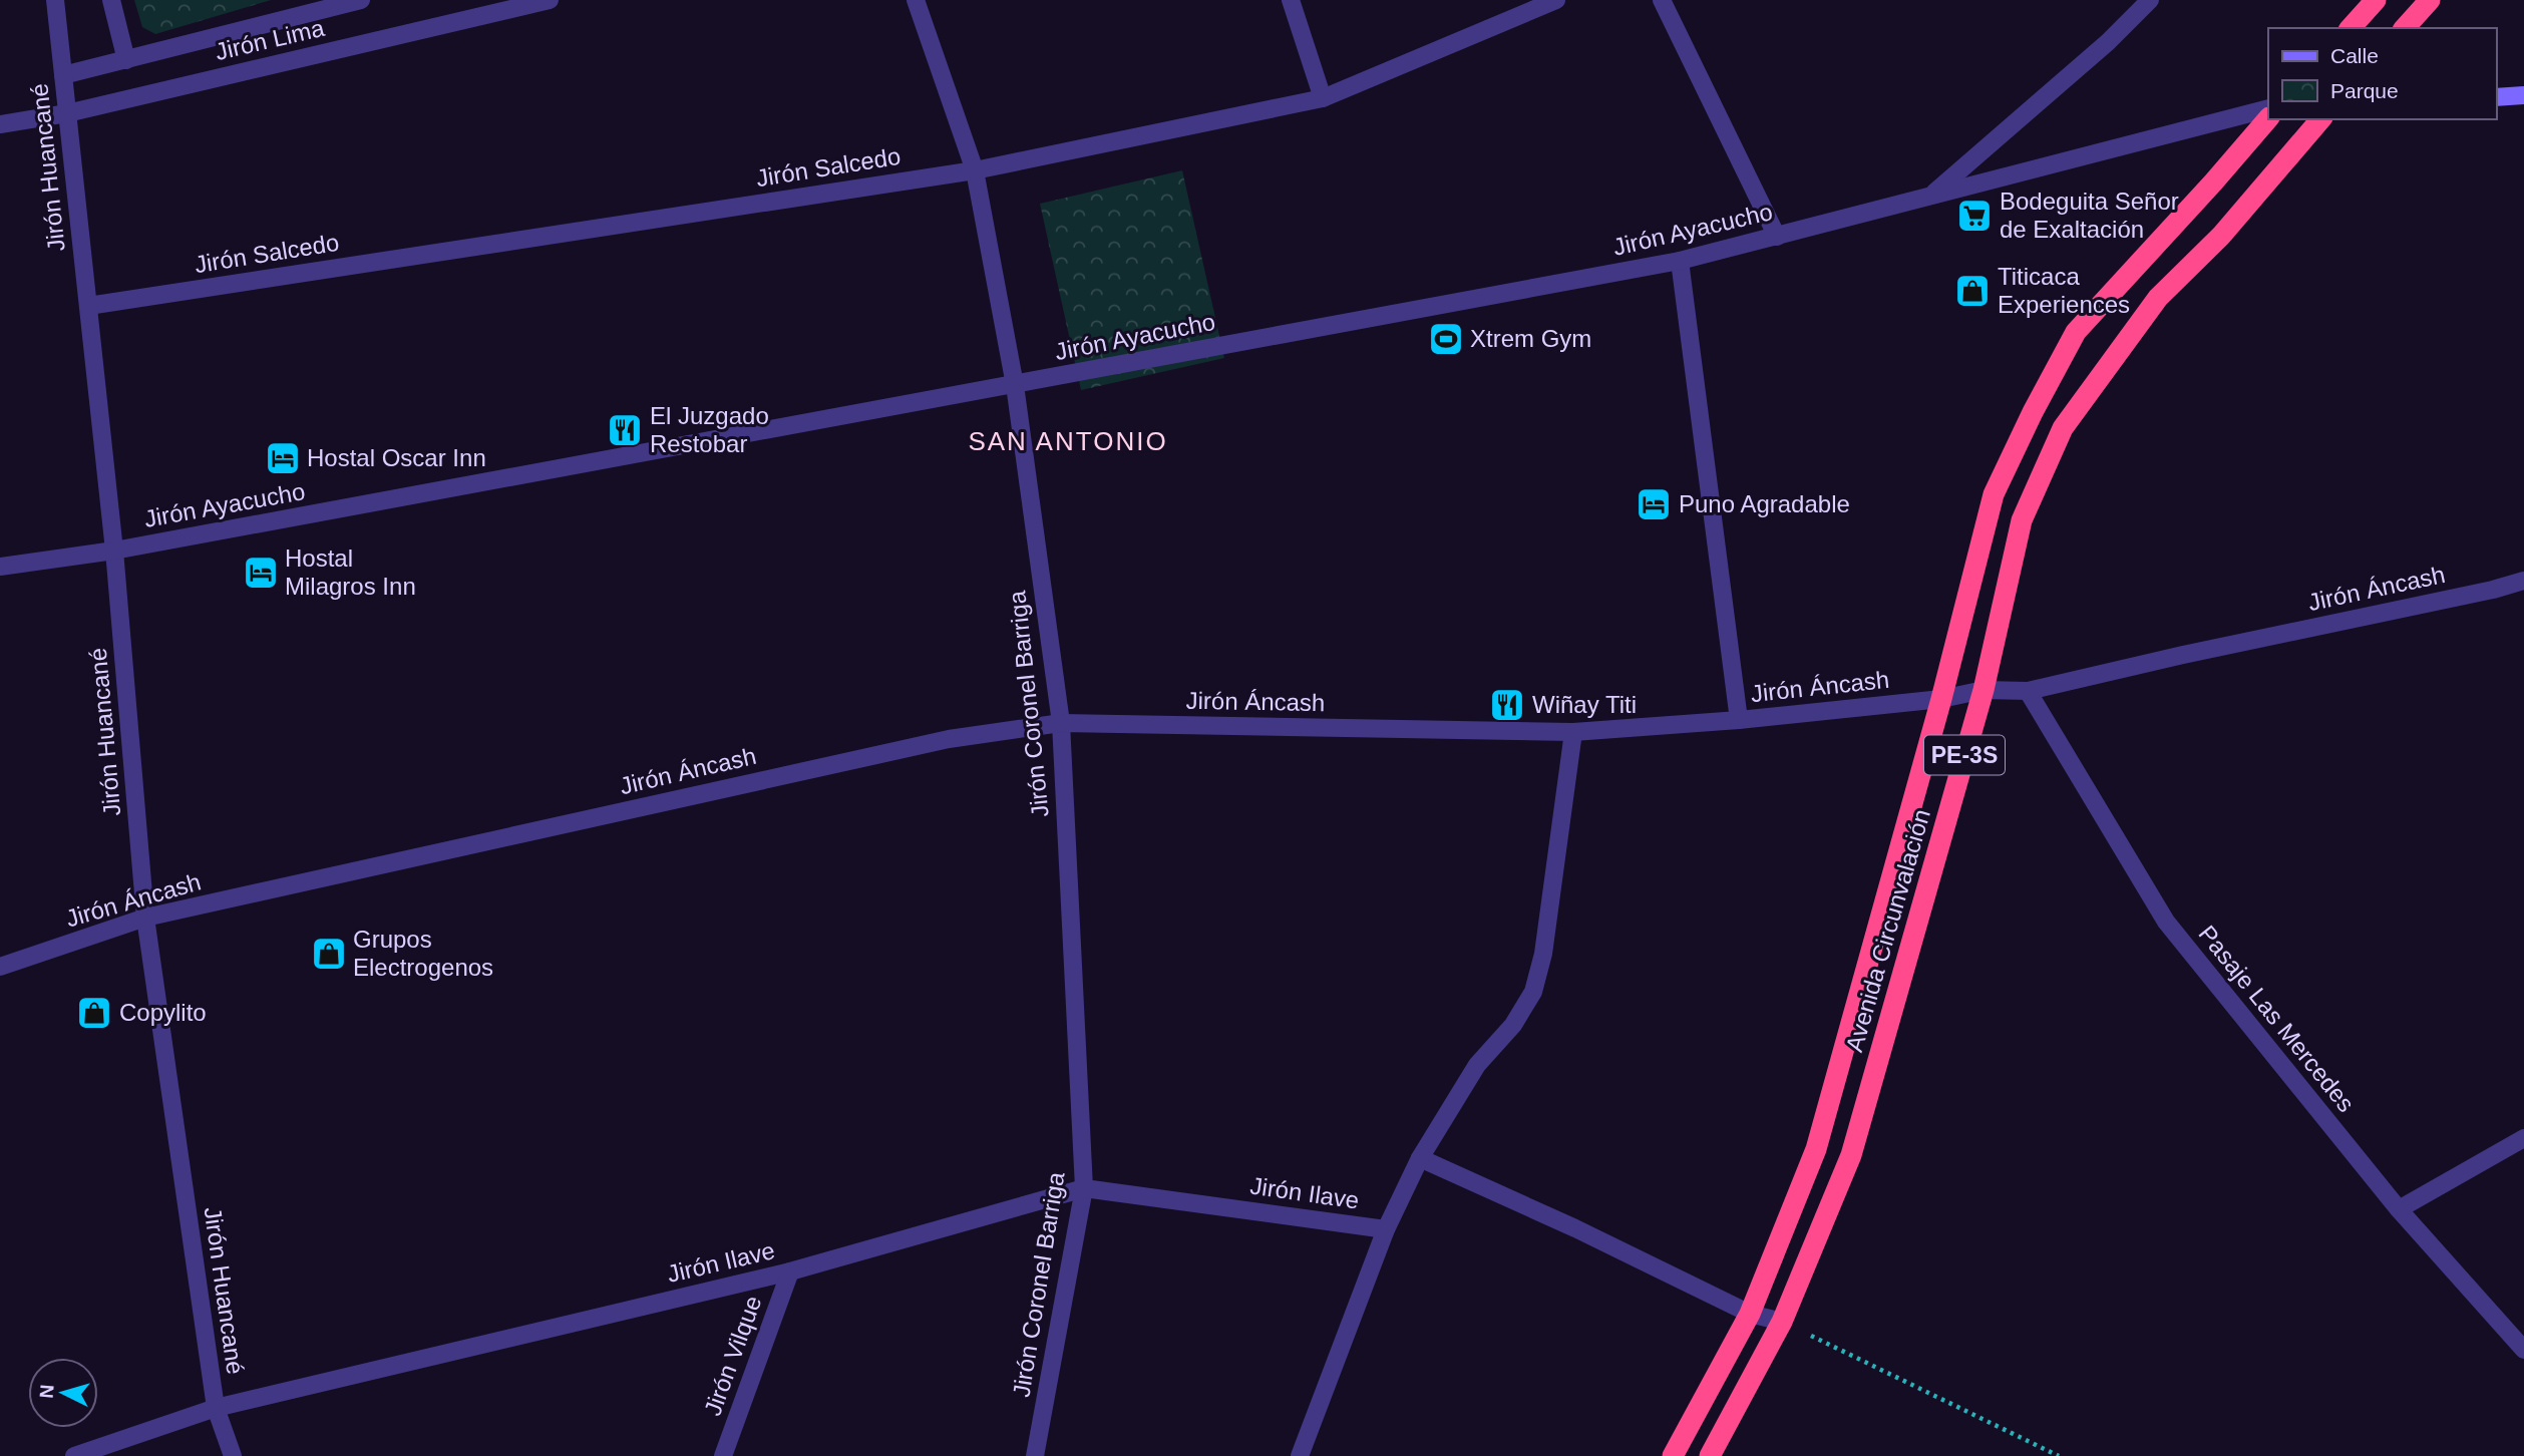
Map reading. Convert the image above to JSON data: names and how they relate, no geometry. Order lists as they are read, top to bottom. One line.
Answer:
{"streets":{"highway":["PE-3S","Avenida Circunvalación"],"street":["Jirón Lima","Jirón Huancané","Jirón Salcedo","Jirón Ayacucho","Jirón Áncash","Jirón Coronel Barriga","Pasaje Las Mercedes","Jirón Ilave","Jirón Vilque"]},"crossings":[["Jirón Lima","Jirón Huancané"],["Jirón Huancané","Jirón Salcedo"],["Jirón Huancané","Jirón Ayacucho"],["Jirón Huancané","Jirón Áncash"],["Jirón Huancané","Jirón Ilave"],["Jirón Salcedo","Jirón Coronel Barriga"],["Jirón Ayacucho","Jirón Coronel Barriga"],["Jirón Áncash","Jirón Coronel Barriga"],["Jirón Áncash","Avenida Circunvalación"],["Jirón Áncash","Pasaje Las Mercedes"],["Jirón Coronel Barriga","Jirón Ilave"],["Jirón Ilave","Jirón Vilque"]],"districts":["SAN ANTONIO"],"places":{"supermarket":["Bodeguita Señor de Exaltación"],"shop":["Titicaca Experiences","Grupos Electrogenos","Copylito"],"sports":["Xtrem Gym"],"restaurant":["El Juzgado Restobar","Wiñay Titi"],"hotel":["Hostal Oscar Inn","Puno Agradable","Hostal Milagros Inn"]},"legend":["Calle","Parque"],"north":"left"}
